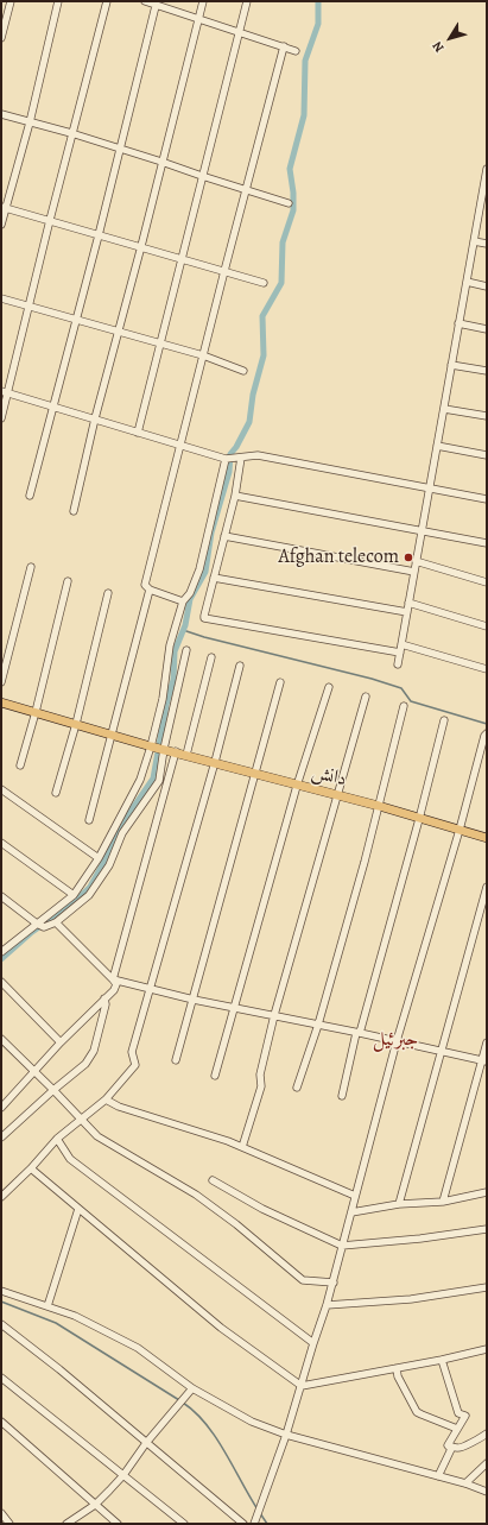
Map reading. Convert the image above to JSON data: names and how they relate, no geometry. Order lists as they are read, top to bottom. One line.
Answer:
{"streets":{"main road":["دانش"]},"districts":["جبرئیل"],"places":["Afghan telecom"],"north":"bottom left"}
